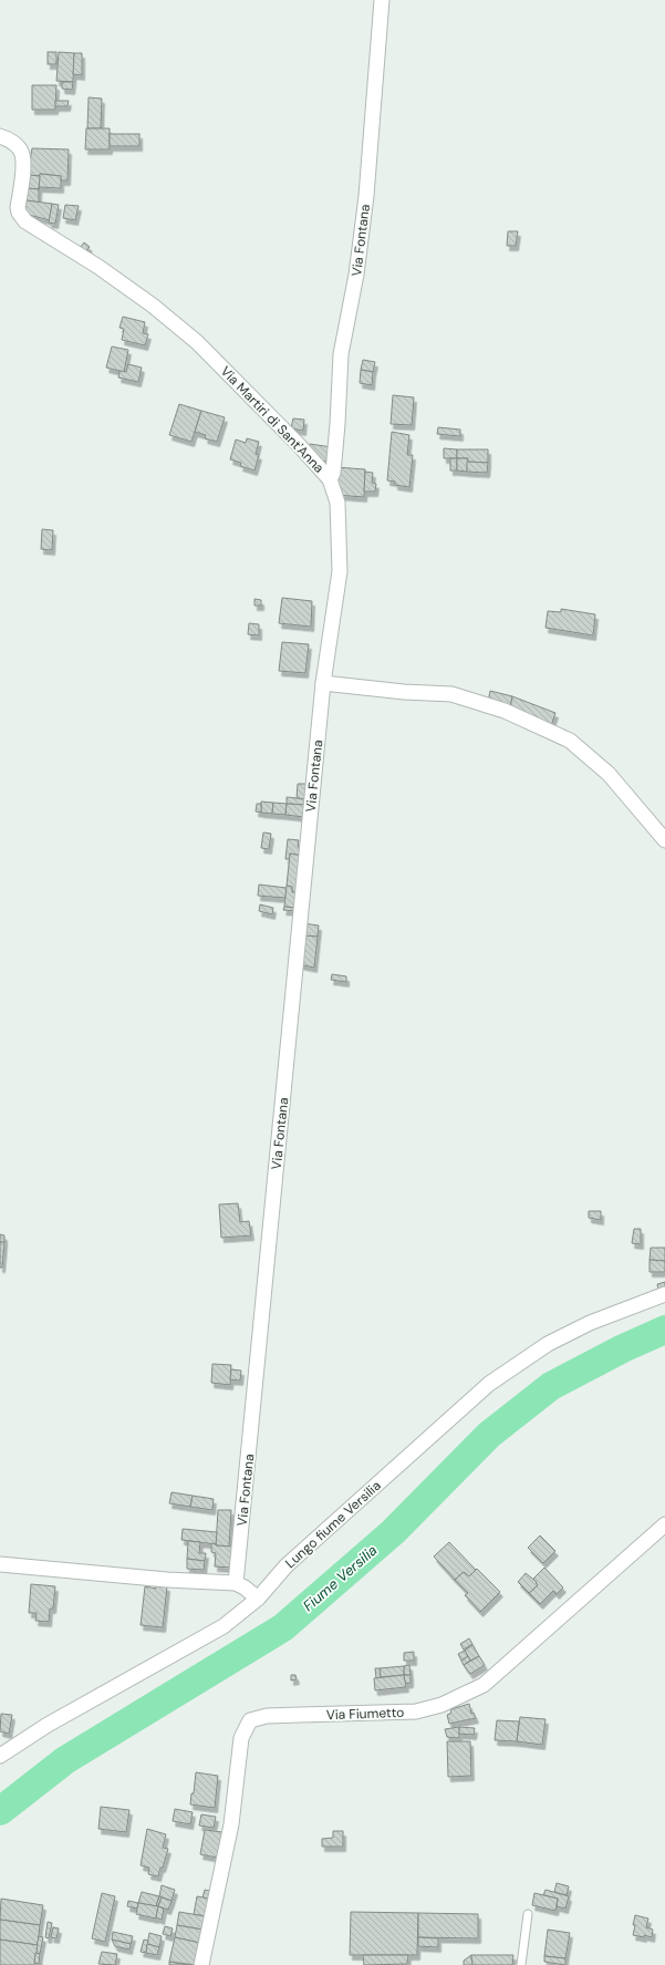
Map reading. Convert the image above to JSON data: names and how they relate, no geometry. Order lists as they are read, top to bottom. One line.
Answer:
{"streets":{"street":["Via Fontana","Via Martiri di Sant'Anna","Lungo fiume Versilia","Via Fiumetto"]},"crossings":[["Via Fontana","Via Martiri di Sant'Anna"]],"water":["Fiume Versilia"]}
